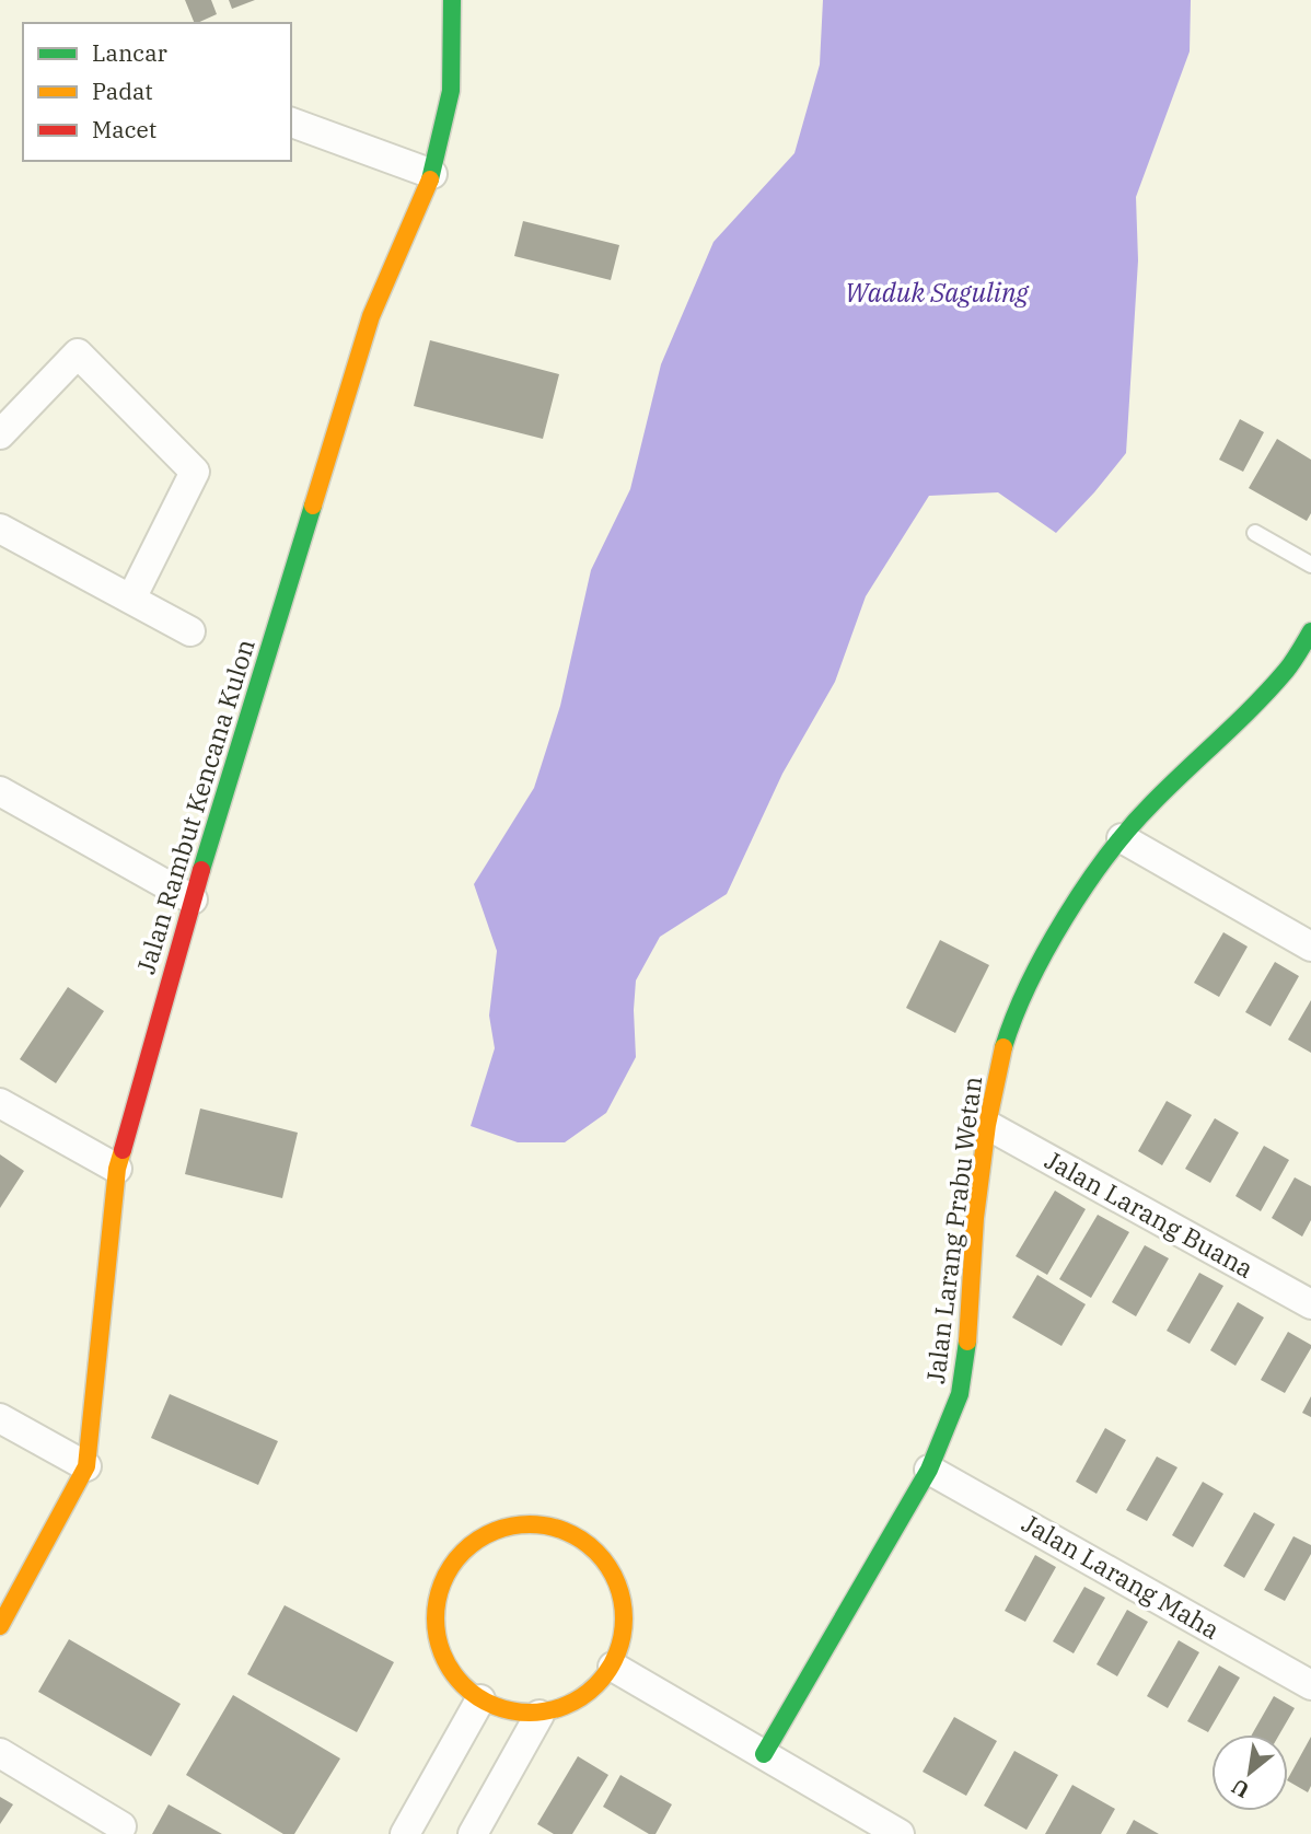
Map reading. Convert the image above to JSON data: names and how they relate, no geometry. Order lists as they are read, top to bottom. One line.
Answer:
{"streets":{"street":["Jalan Rambut Kencana Kulon","Jalan Larang Buana","Jalan Larang Prabu Wetan","Jalan Larang Maha"]},"crossings":[["Jalan Larang Buana","Jalan Larang Prabu Wetan"],["Jalan Larang Prabu Wetan","Jalan Larang Maha"]],"water":["Waduk Saguling"],"legend":["Lancar","Padat","Macet"],"north":"bottom left"}
